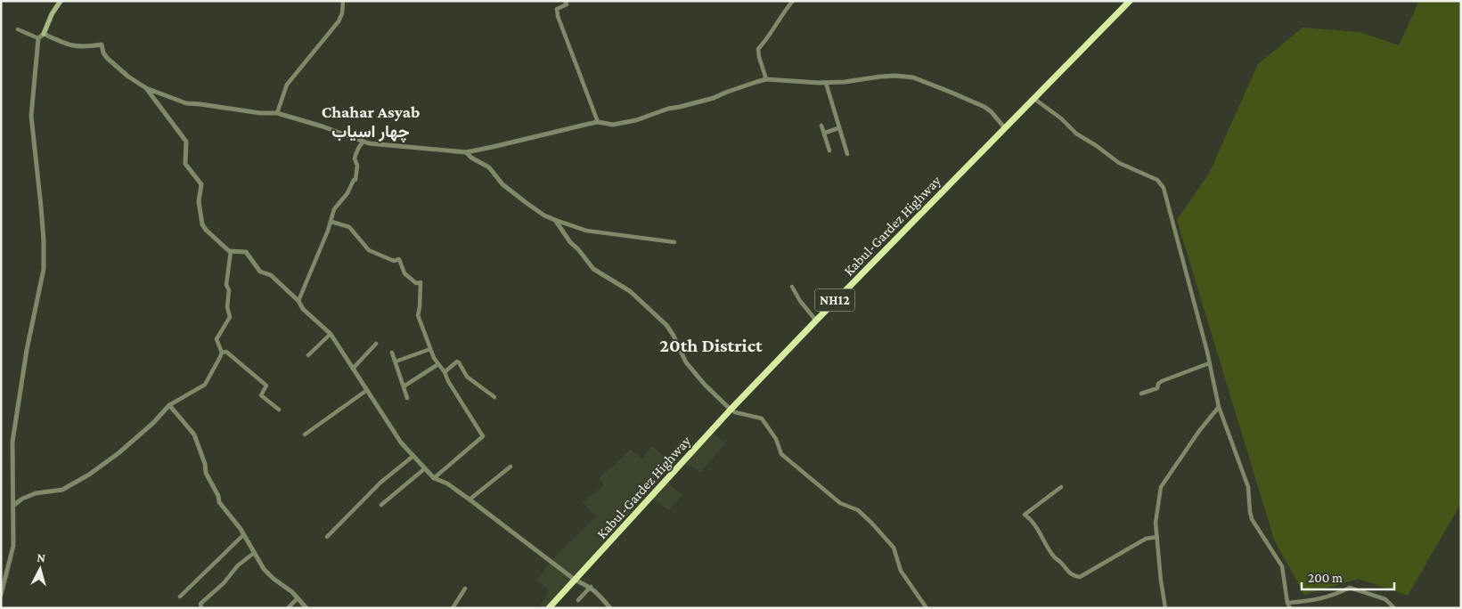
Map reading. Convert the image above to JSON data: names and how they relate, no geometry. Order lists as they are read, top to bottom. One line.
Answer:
{"streets":{"highway":["Kabul-Gardez Highway","NH12"]},"districts":["Chahar Asyab چهار اسیاب","20th District"],"scale_bar":"200 m","north":"top"}
